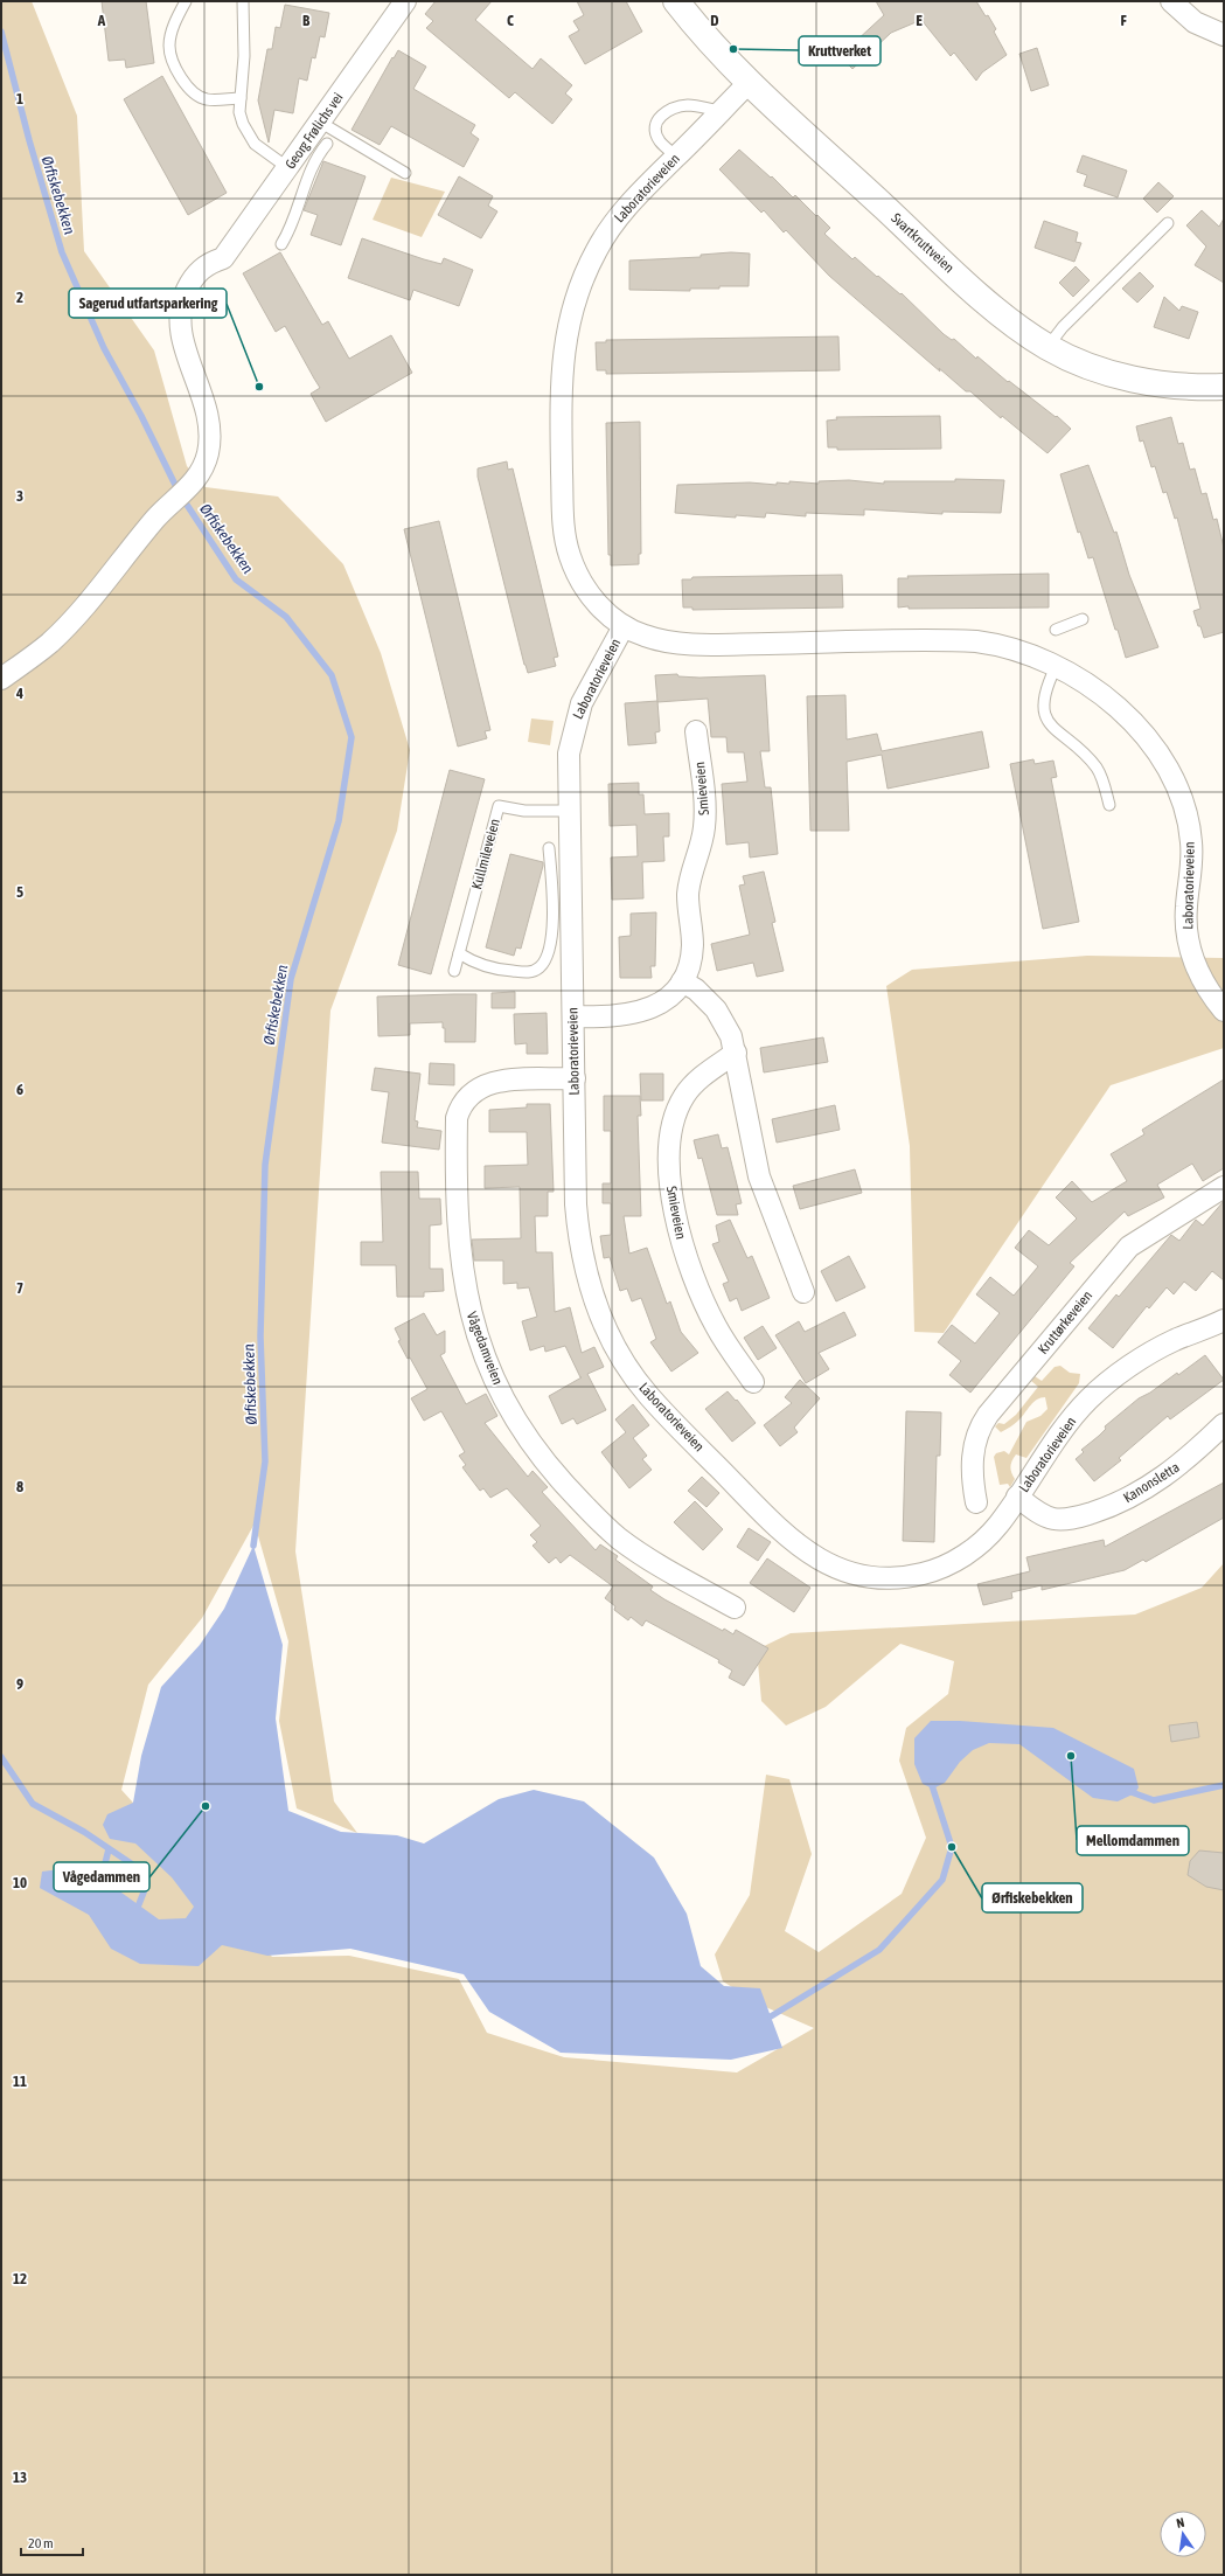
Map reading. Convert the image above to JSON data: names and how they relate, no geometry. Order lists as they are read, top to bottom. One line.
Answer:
{"streets":{"street":["Georg Frølichs vei","Laboratorieveien","Svartkruttveien","Smieveien","Kruttørkeveien","Vågedamveien","Kanonsletta"],"lane":["Kullmileveien"]},"crossings":[["Laboratorieveien","Svartkruttveien"],["Laboratorieveien","Smieveien"],["Laboratorieveien","Kullmileveien"],["Laboratorieveien","Vågedamveien"],["Laboratorieveien","Kanonsletta"]],"water":["Ørfiskebekken"],"places":["Kruttverket","Sagerud utfartsparkering","Mellomdammen","Vågedammen","Ørfiskebekken"],"scale_bar":"20 m","north":"top","grid":{"columns":["A","B","C","D","E","F"],"rows":["1","2","3","4","5","6","7","8","9","10","11","12","13"]}}
